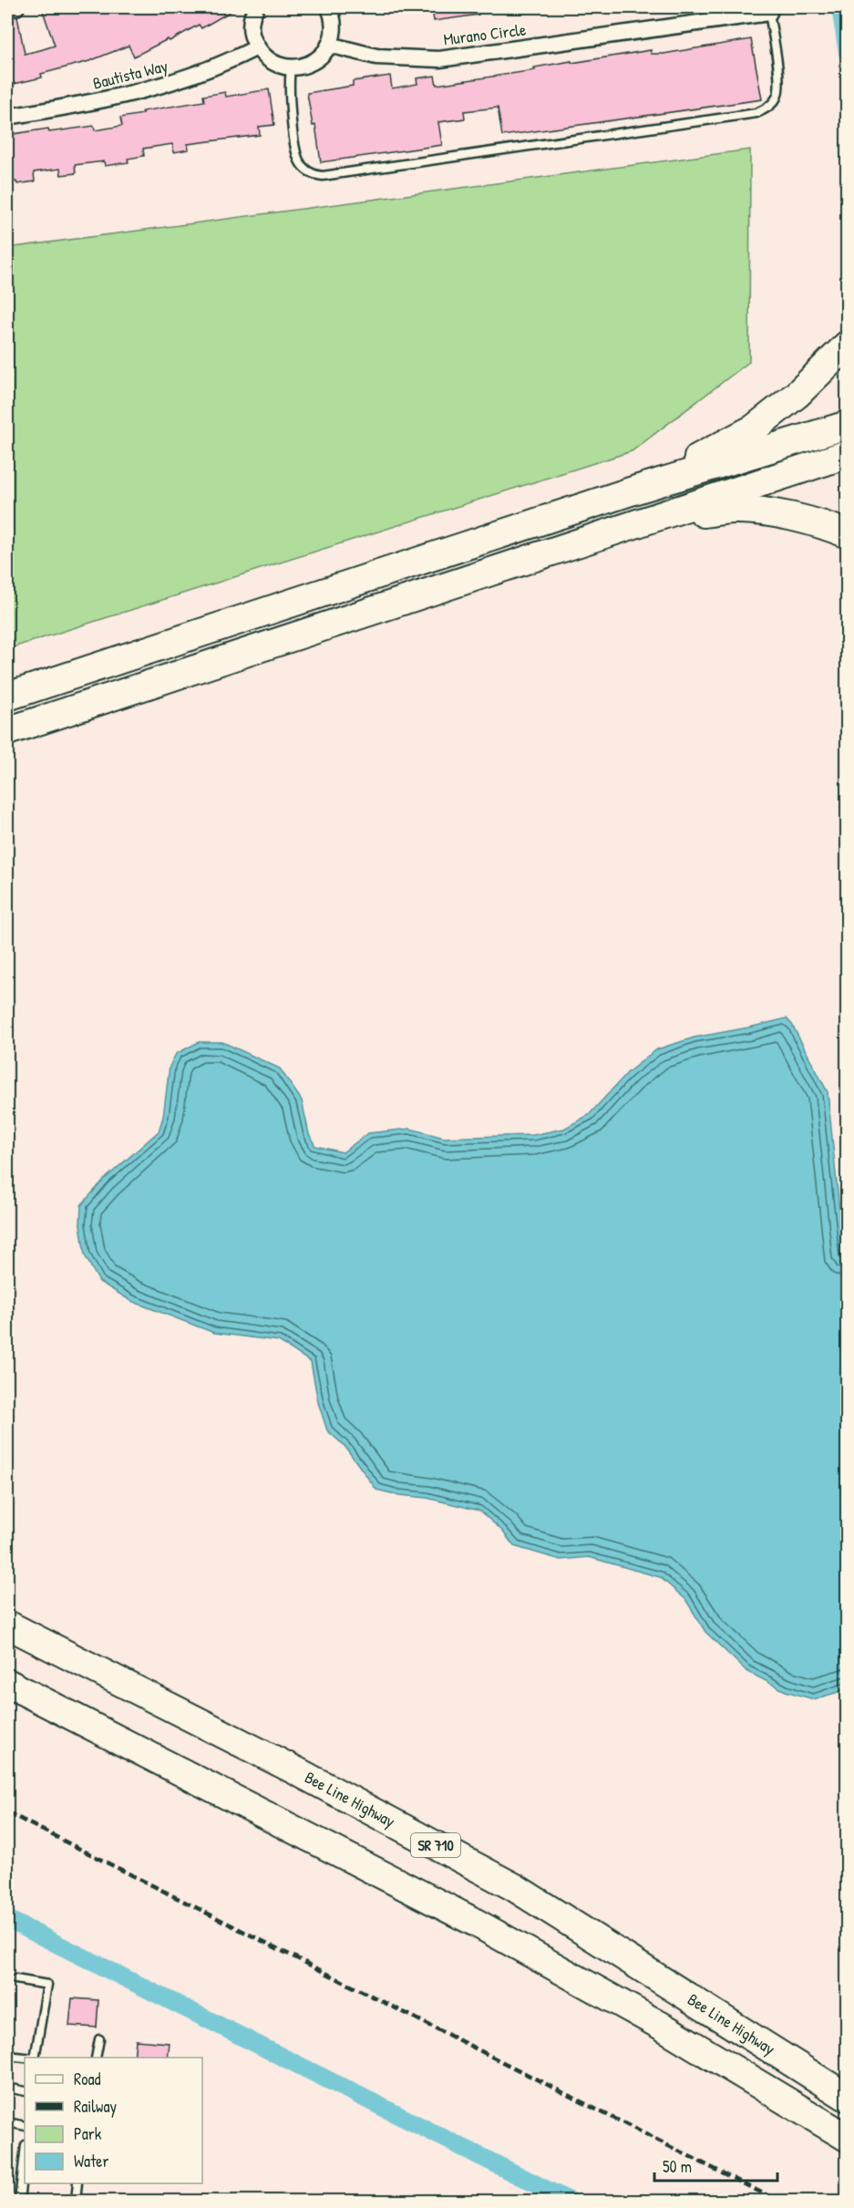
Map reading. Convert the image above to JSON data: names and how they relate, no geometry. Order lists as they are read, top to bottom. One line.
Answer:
{"streets":{"highway":["Bee Line Highway","SR 710"],"street":["Murano Circle","Bautista Way"]},"legend":["Road","Railway","Park","Water"],"scale_bar":"50 m"}
